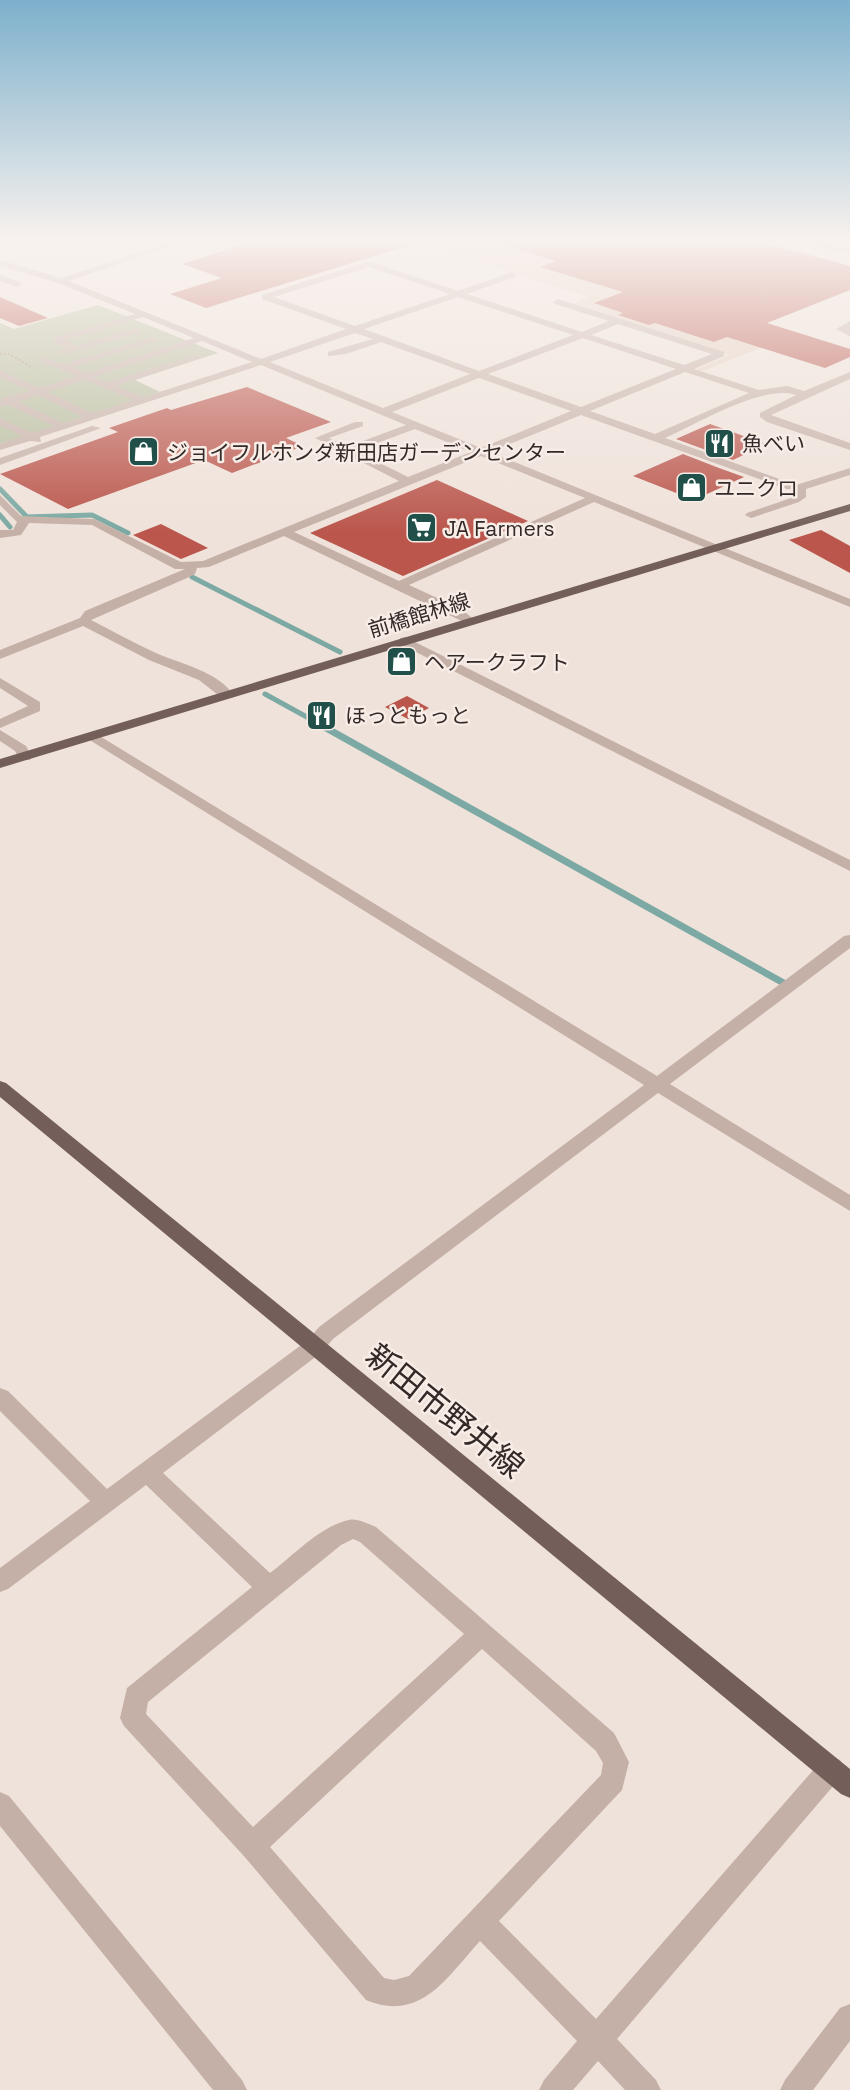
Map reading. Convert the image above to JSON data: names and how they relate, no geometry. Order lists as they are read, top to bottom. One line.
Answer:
{"streets":{"main road":["前橋館林線","新田市野井線"]},"places":{"restaurant":["魚べい","ほっともっと"],"shop":["ジョイフルホンダ新田店ガーデンセンター","ユニクロ","ヘアークラフト"],"supermarket":["JA Farmers"]}}
